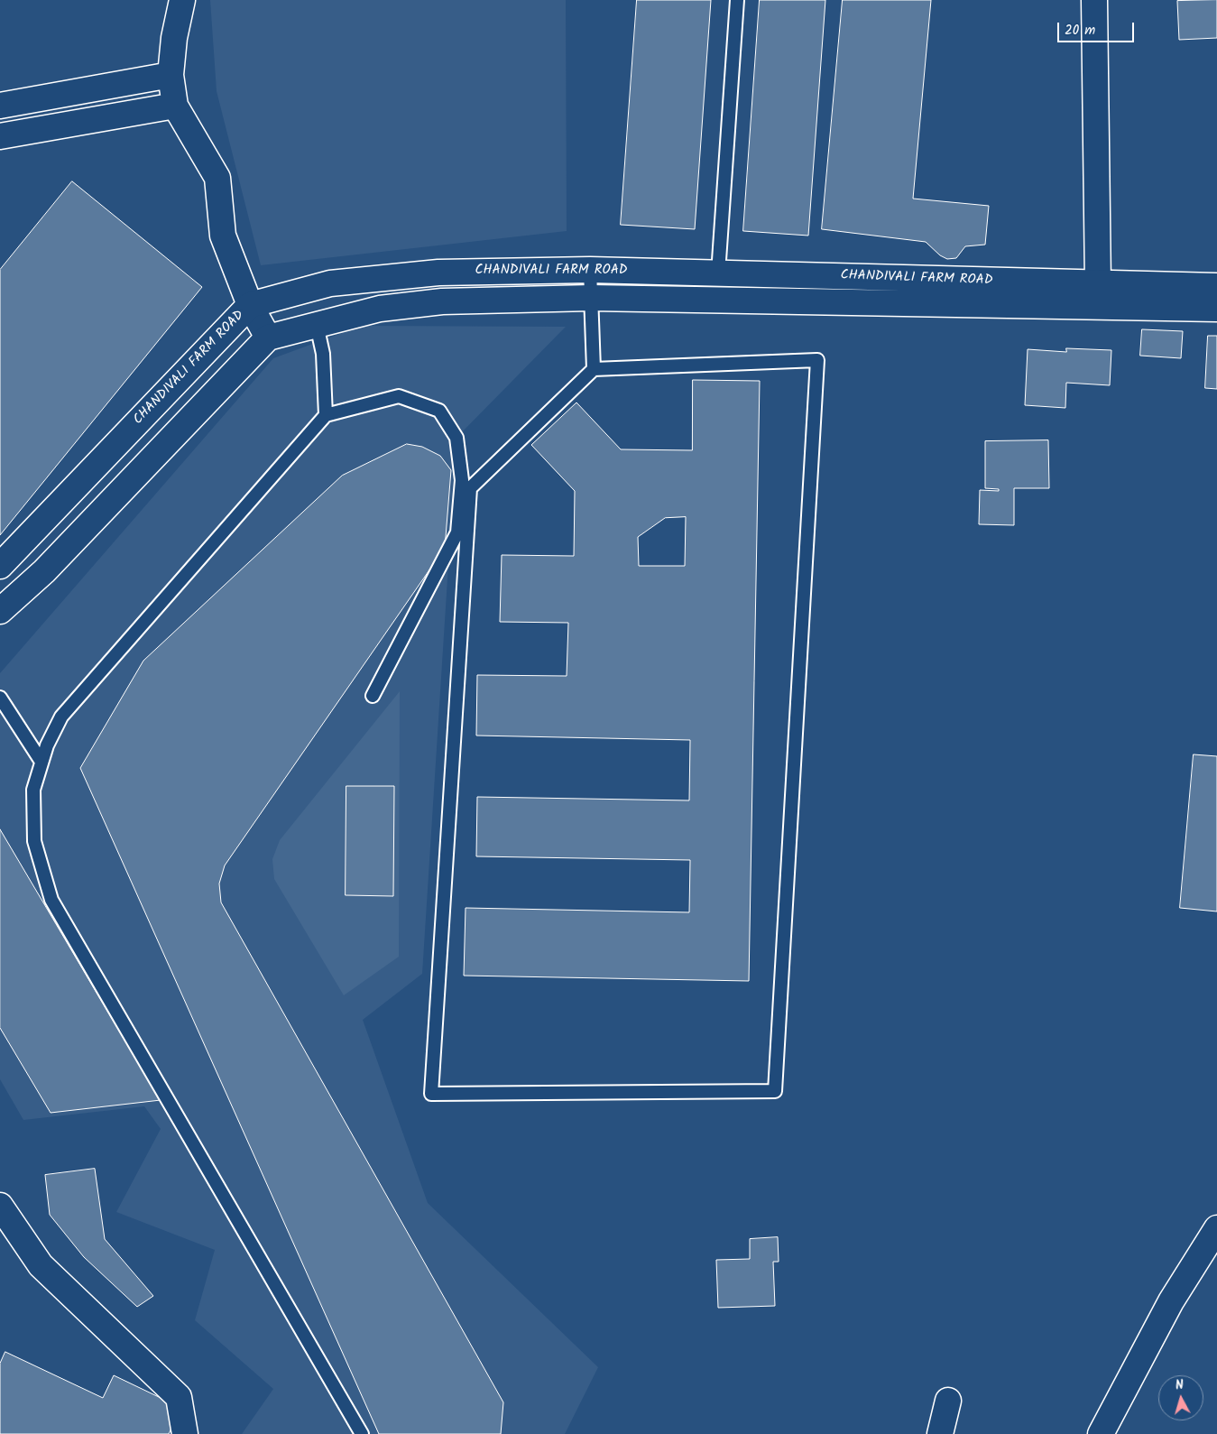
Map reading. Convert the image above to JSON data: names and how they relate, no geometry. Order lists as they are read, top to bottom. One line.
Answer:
{"streets":{"street":["CHANDIVALI FARM ROAD"]},"scale_bar":"20 m","north":"top"}
